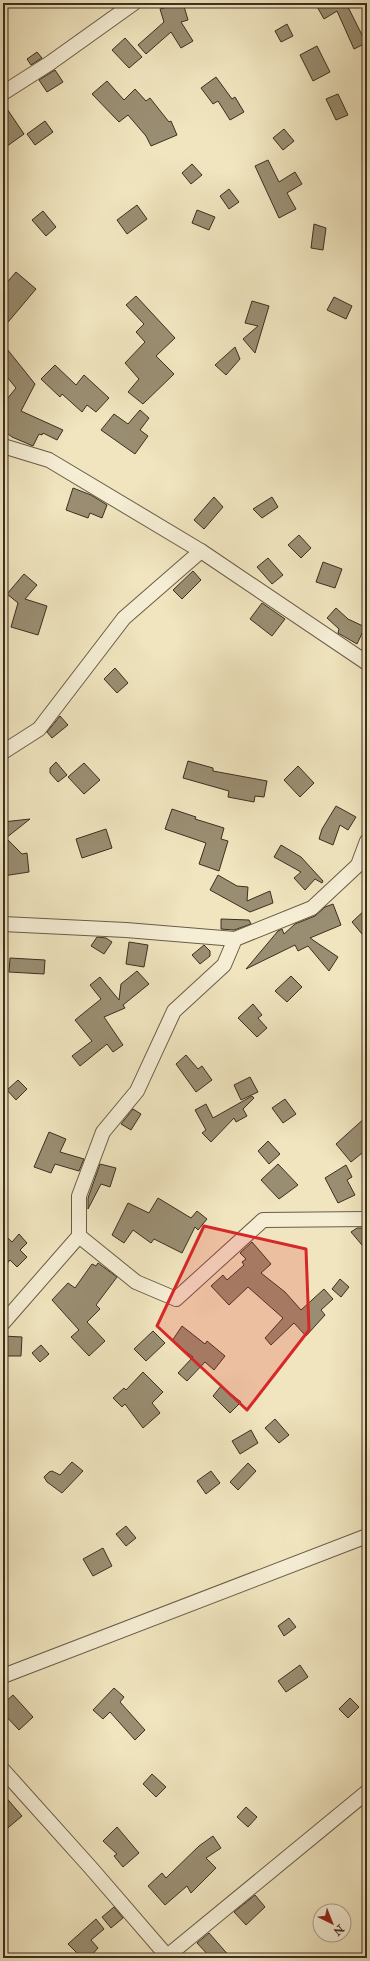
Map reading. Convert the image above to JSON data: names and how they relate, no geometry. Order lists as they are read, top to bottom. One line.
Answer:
{"north":"bottom right"}
